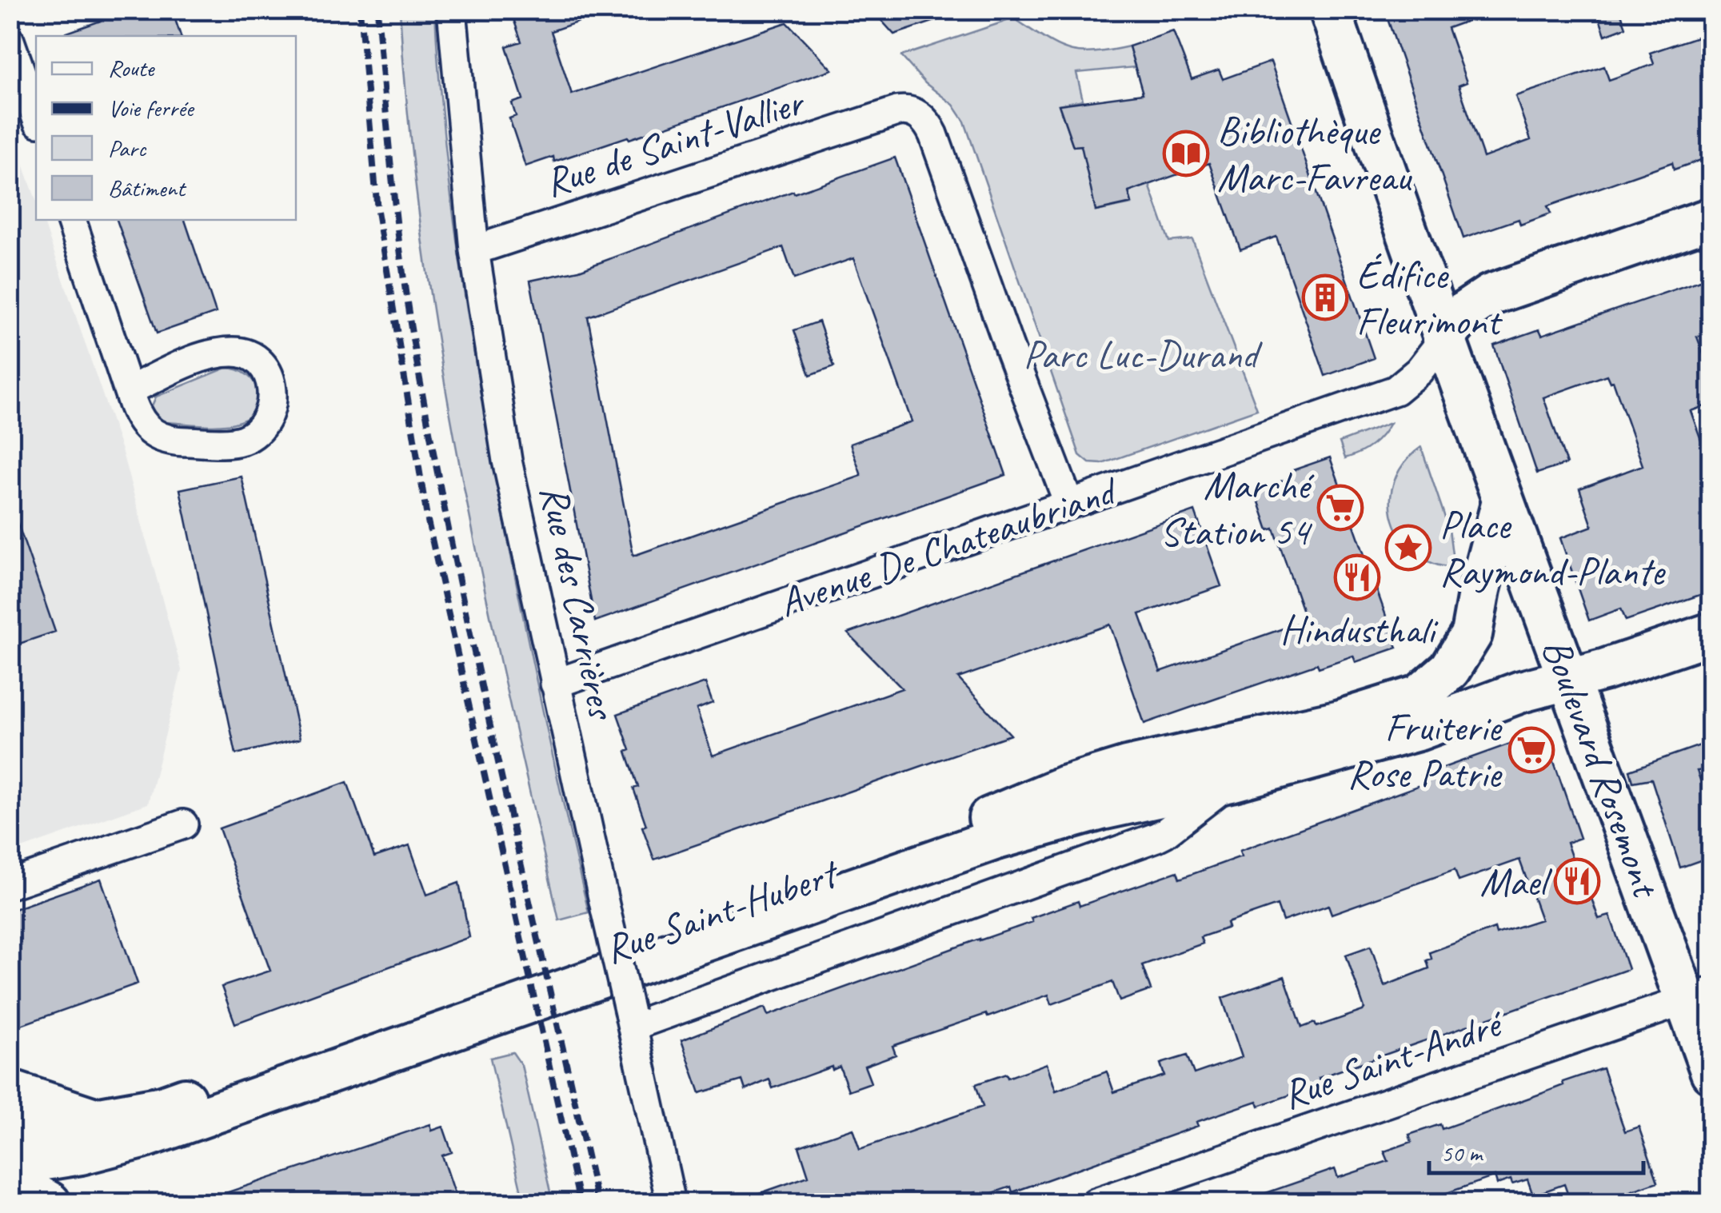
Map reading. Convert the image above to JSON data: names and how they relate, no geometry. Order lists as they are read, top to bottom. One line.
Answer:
{"streets":{"street":["Rue de Saint-Vallier","Avenue De Chateaubriand","Rue des Carrières","Boulevard Rosemont","Rue Saint-Hubert","Rue Saint-André"]},"crossings":[["Rue de Saint-Vallier","Avenue De Chateaubriand"],["Rue de Saint-Vallier","Rue des Carrières"],["Avenue De Chateaubriand","Rue des Carrières"],["Avenue De Chateaubriand","Boulevard Rosemont"],["Rue des Carrières","Rue Saint-Hubert"],["Boulevard Rosemont","Rue Saint-Hubert"],["Boulevard Rosemont","Rue Saint-André"]],"parks":["Parc Luc-Durand"],"places":{"library":["Bibliothèque Marc-Favreau"],"building":["Édifice Fleurimont"],"supermarket":["Marché Station 54","Fruiterie Rose Patrie"],"place":["Place Raymond-Plante"],"restaurant":["Hindusthali","Mael"]},"legend":["Route","Voie ferrée","Parc","Bâtiment"],"scale_bar":"50 m"}
